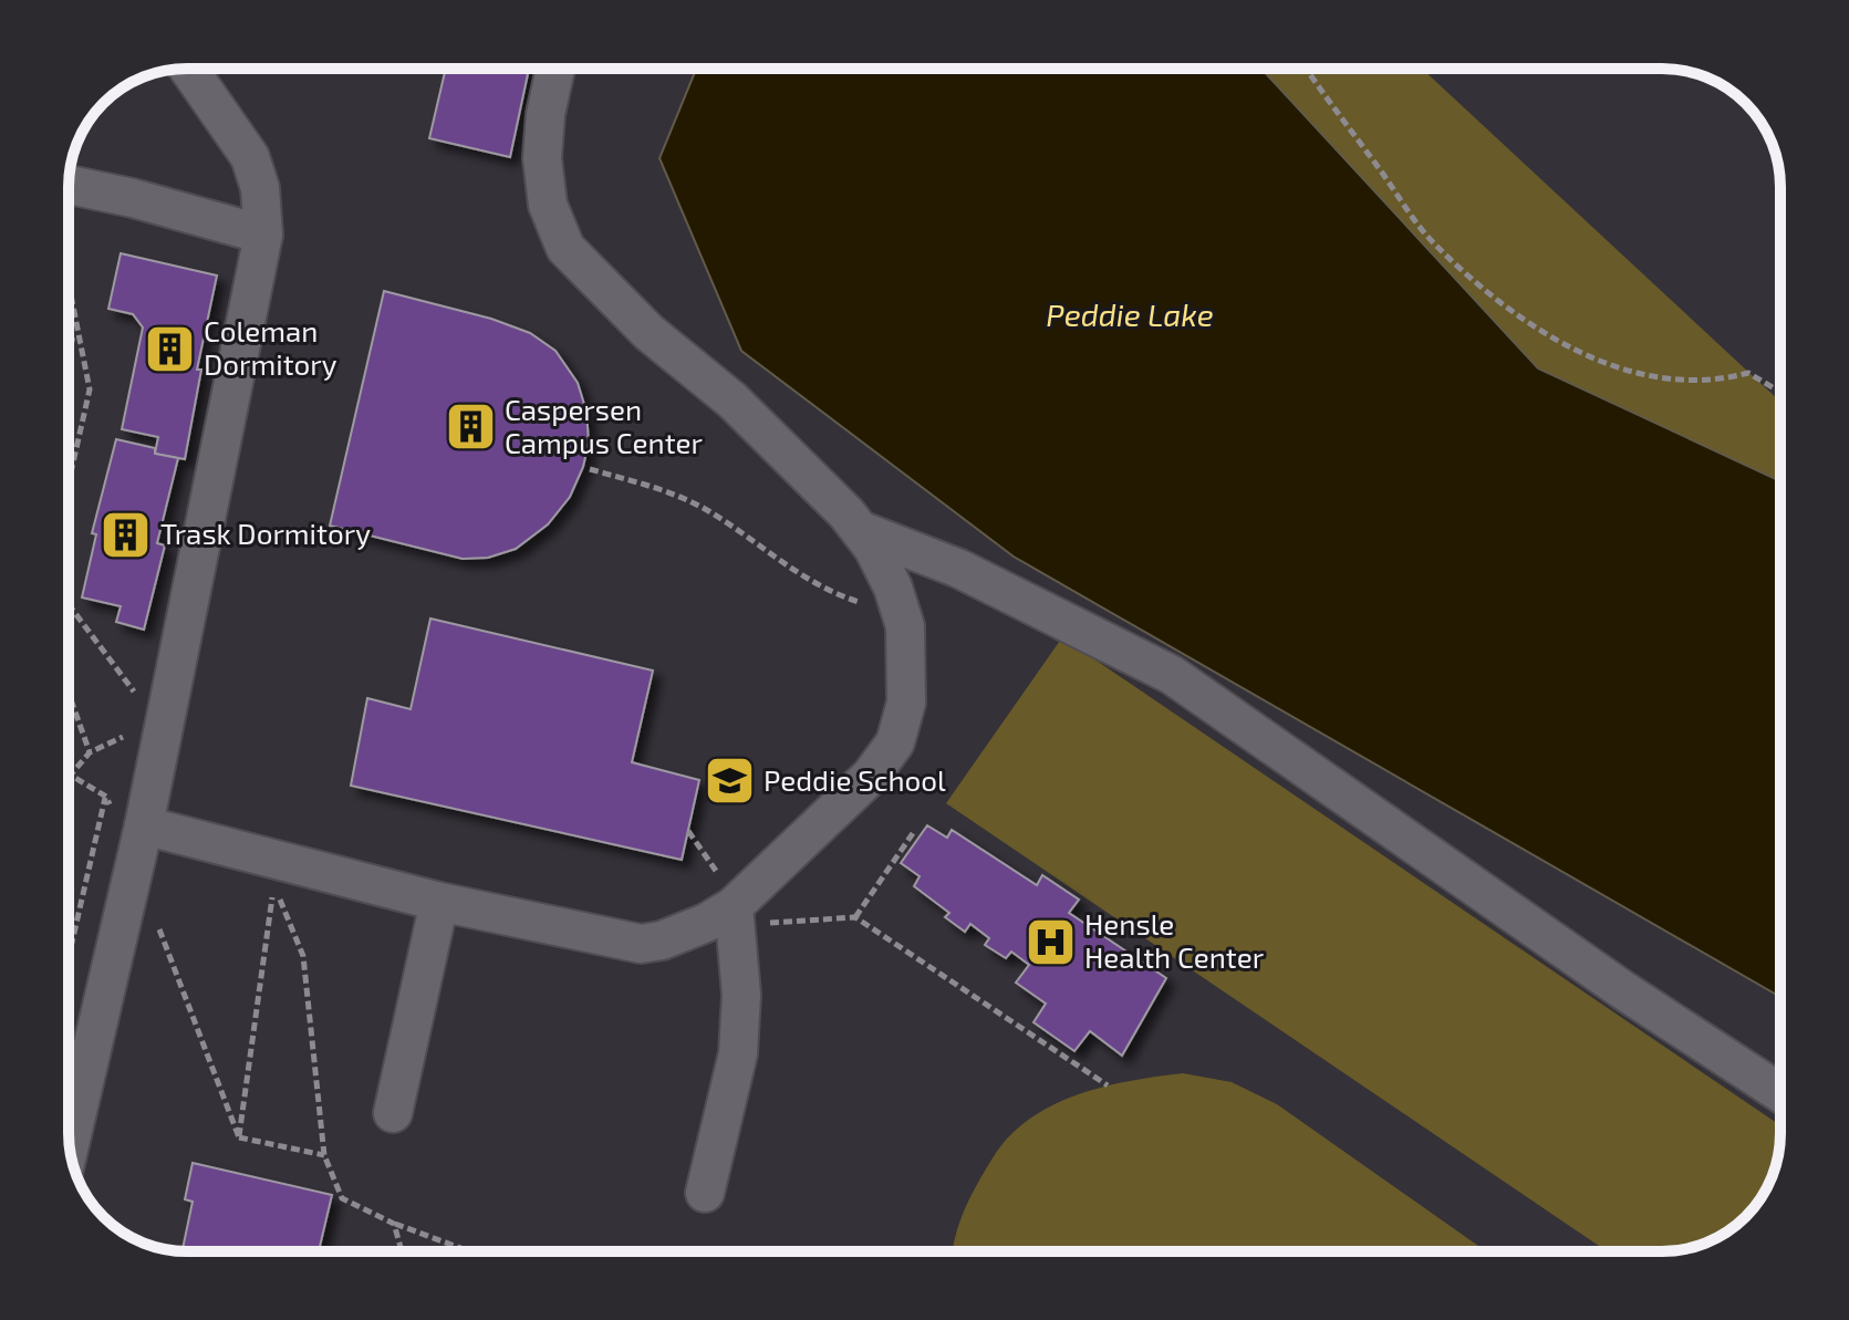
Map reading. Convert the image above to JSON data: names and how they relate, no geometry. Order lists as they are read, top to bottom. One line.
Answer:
{"water":["Peddie Lake"],"places":{"building":["Coleman Dormitory","Caspersen Campus Center","Trask Dormitory"],"school or university":["Peddie School"],"hospital":["Hensle Health Center"]}}
